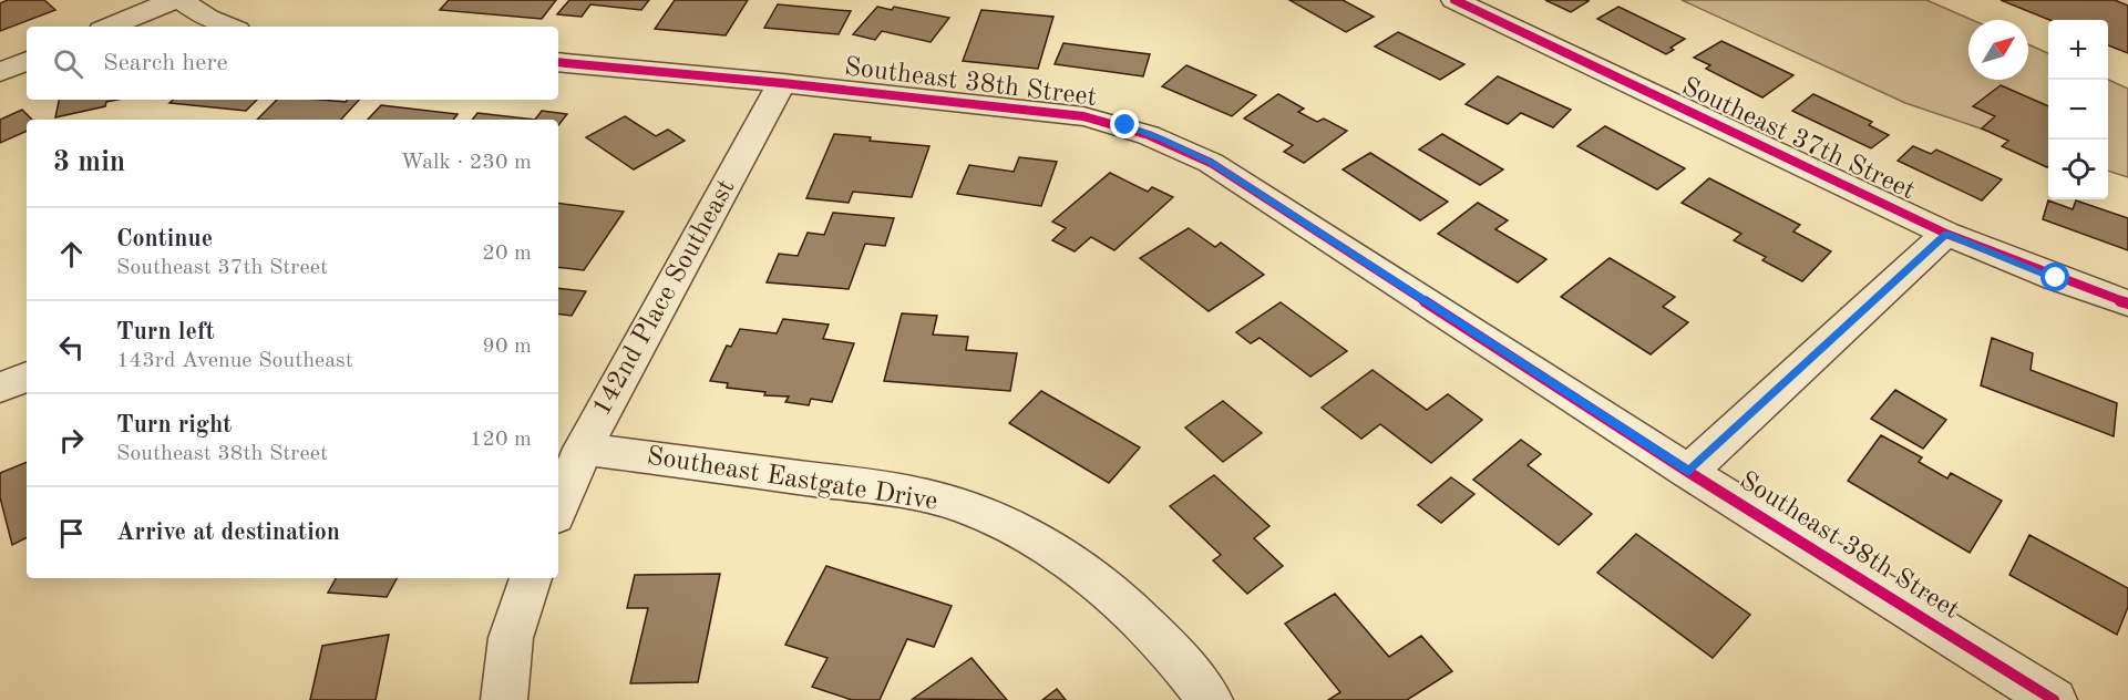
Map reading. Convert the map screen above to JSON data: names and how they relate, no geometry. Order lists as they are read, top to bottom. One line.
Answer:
{"streets":{"street":["Southeast 38th Street","Southeast 37th Street","142nd Place Southeast","Southeast Eastgate Drive"]},"crossings":[["Southeast 38th Street","142nd Place Southeast"],["142nd Place Southeast","Southeast Eastgate Drive"]],"north":"top right","page":{"map_buttons":["+","−"],"search":"Search here","heading":["3 min","Walk · 230 m"],"list":[["Continue","Southeast 37th Street","20 m"],["Turn left","143rd Avenue Southeast","90 m"],["Turn right","Southeast 38th Street","120 m"],"Arrive at destination"]}}
